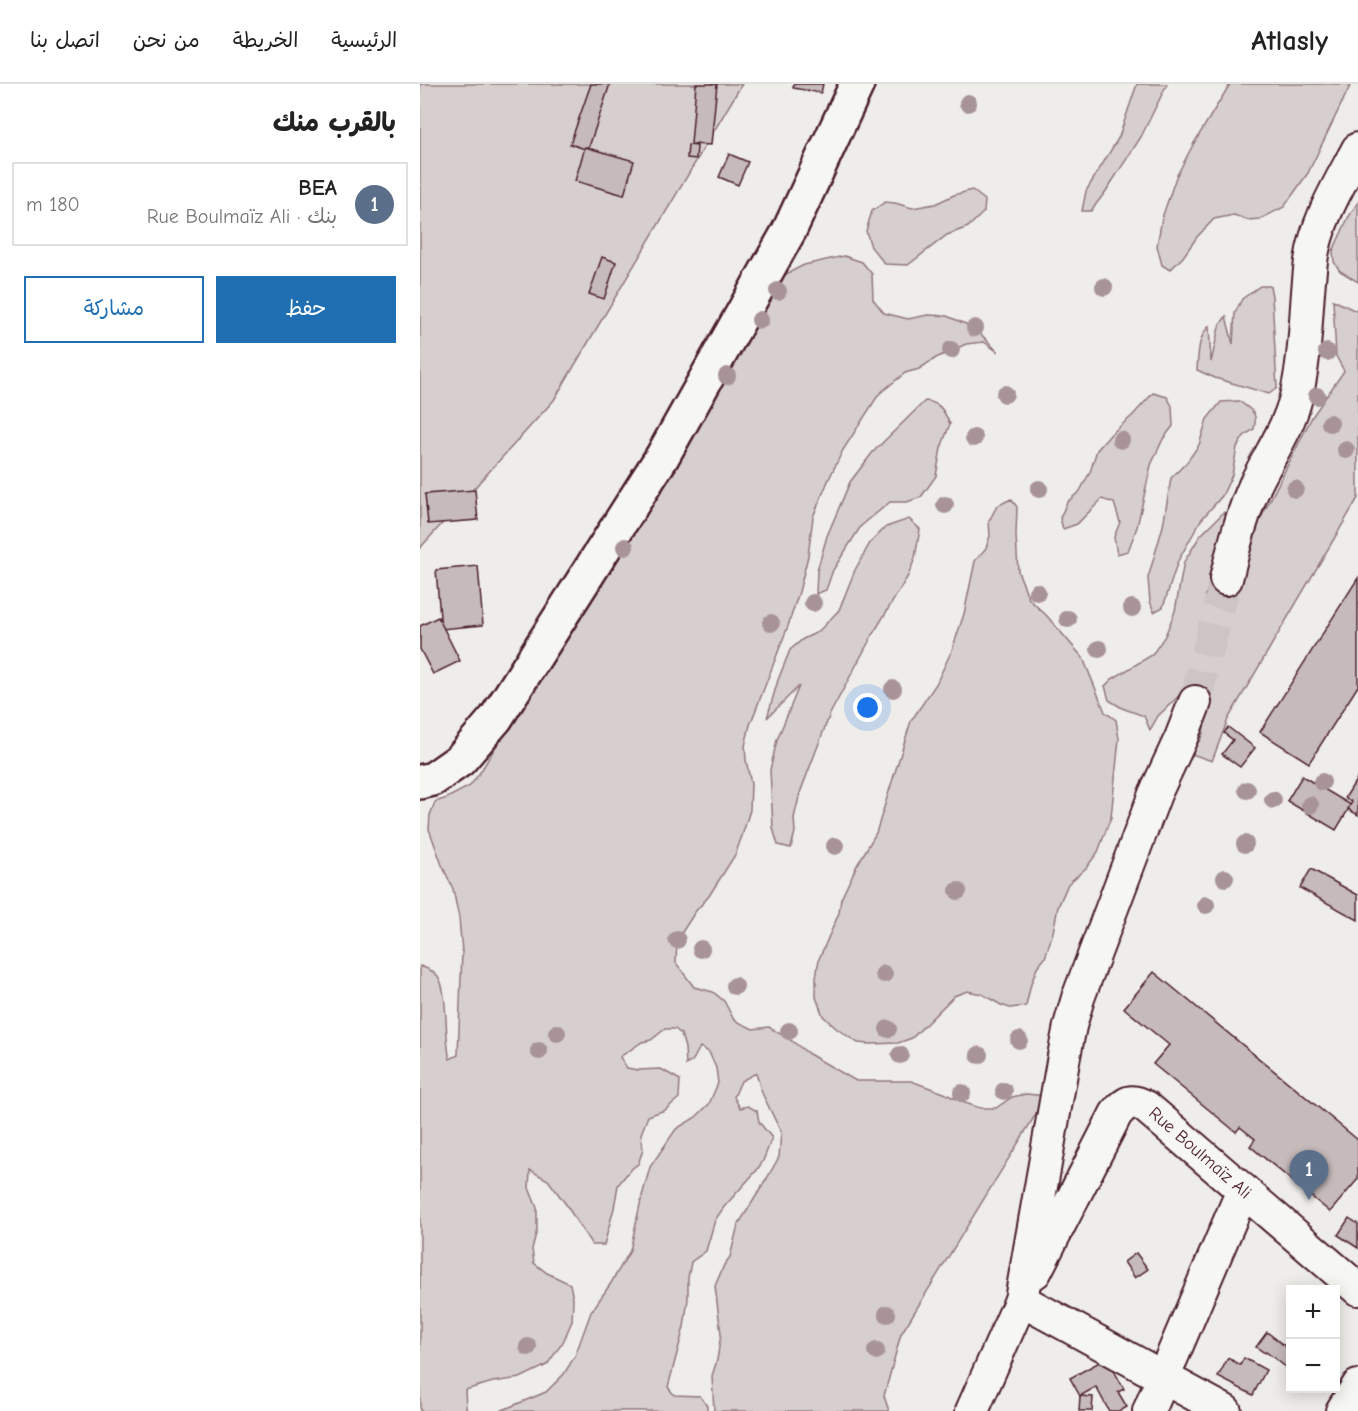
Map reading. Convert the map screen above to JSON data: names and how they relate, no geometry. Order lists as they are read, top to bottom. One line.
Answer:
{"streets":{"street":["Rue Boulmaïz Ali"]},"page":{"header":"Atlasly","nav":["الرئيسية","الخريطة","من نحن","اتصل بنا"],"heading":"بالقرب منك","list":[{"mark":"1","name":"BEA","note":"بنك · Rue Boulmaïz Ali","value":"180 m"}],"buttons":["حفظ","مشاركة"],"pins":"1","map_buttons":["+","−"]}}
